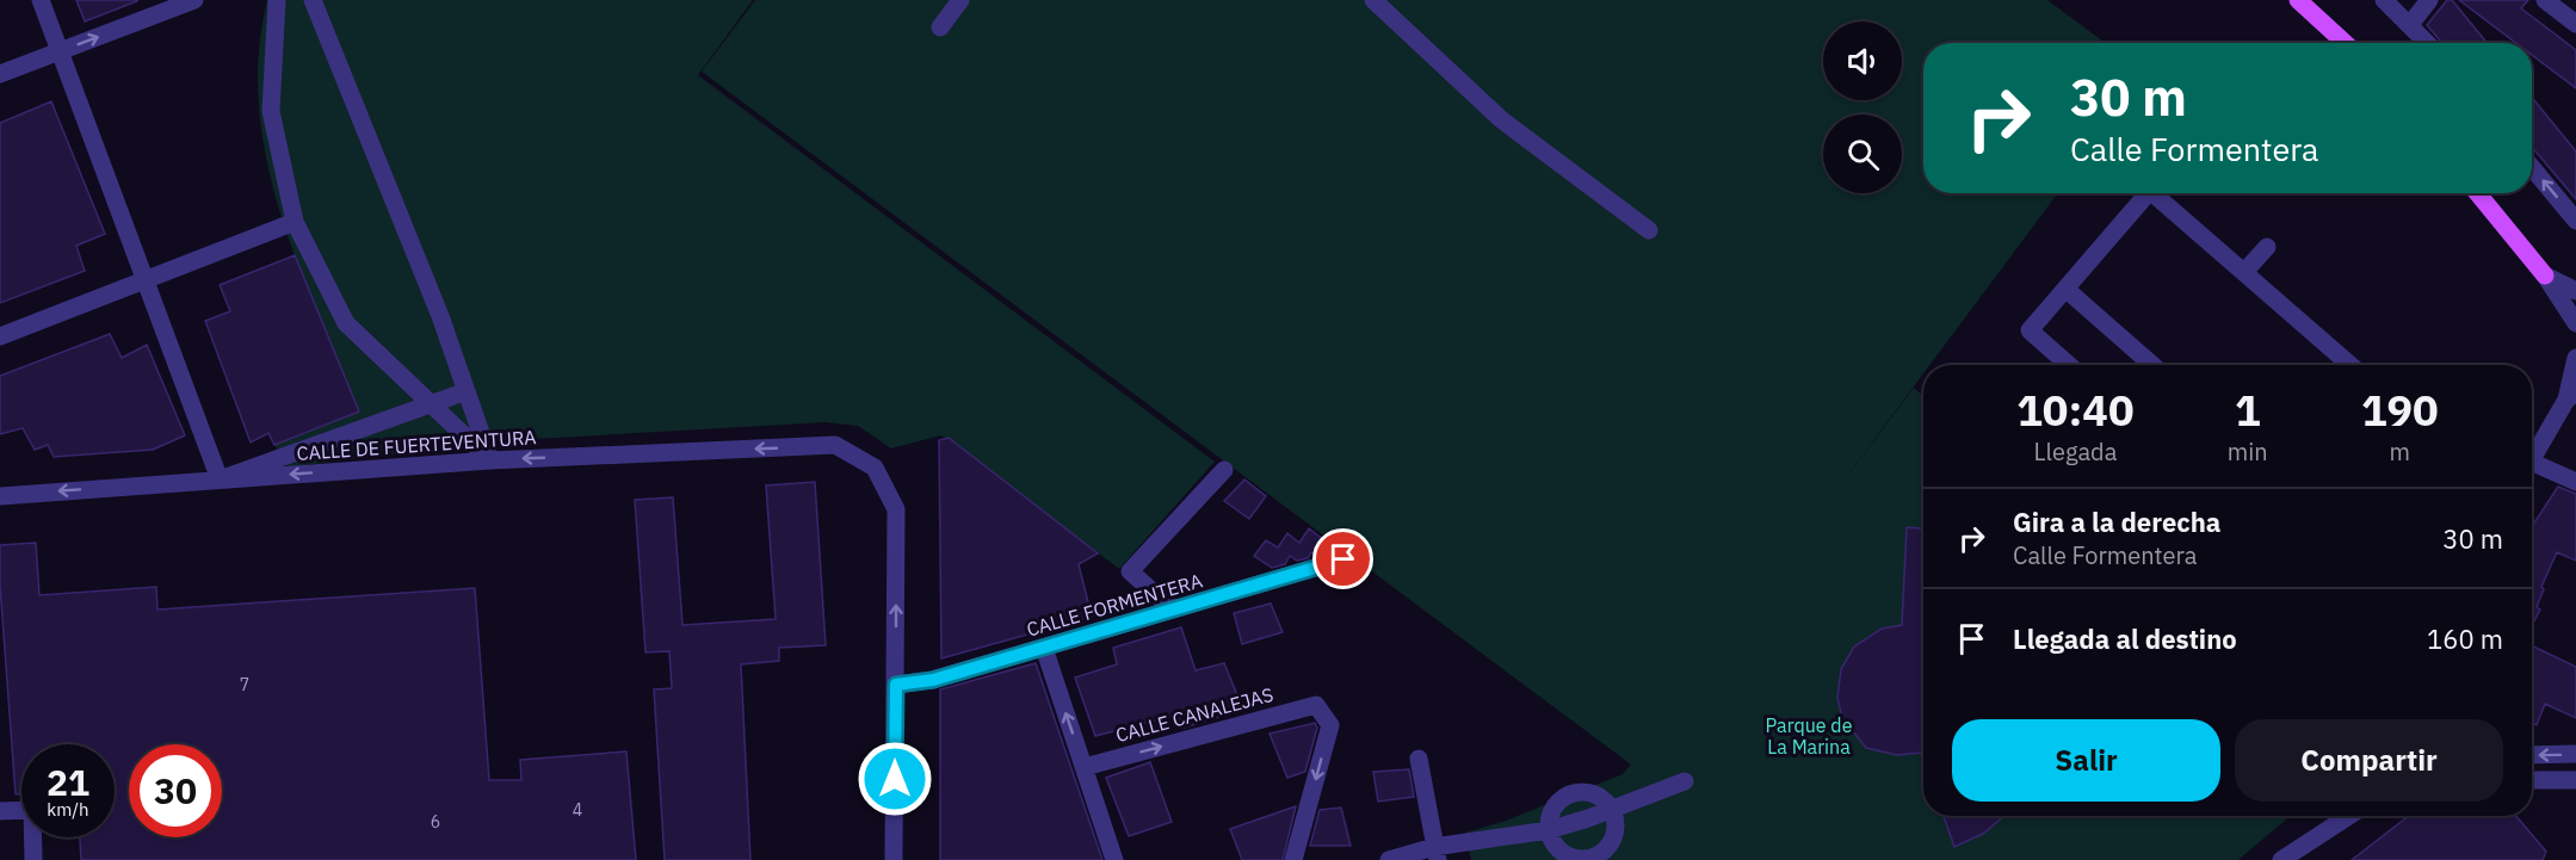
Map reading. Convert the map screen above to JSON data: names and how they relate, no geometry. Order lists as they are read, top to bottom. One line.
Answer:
{"streets":{"street":["CALLE DE FUERTEVENTURA","CALLE FORMENTERA","CALLE CANALEJAS"]},"crossings":[["CALLE DE FUERTEVENTURA","CALLE FORMENTERA"]],"one_way":["CALLE DE FUERTEVENTURA"],"parks":["Parque de La Marina"],"house_numbers":["7","4","6"],"page":{"turn":["30 m","Calle Formentera"],"eta":["10:40","Llegada","1","min","190","m"],"list":[{"name":"Gira a la derecha","note":"Calle Formentera","value":"30 m"},{"name":"Llegada al destino","value":"160 m"}],"buttons":["Salir","Compartir"],"speed":"21 km/h","limit":"30"}}
